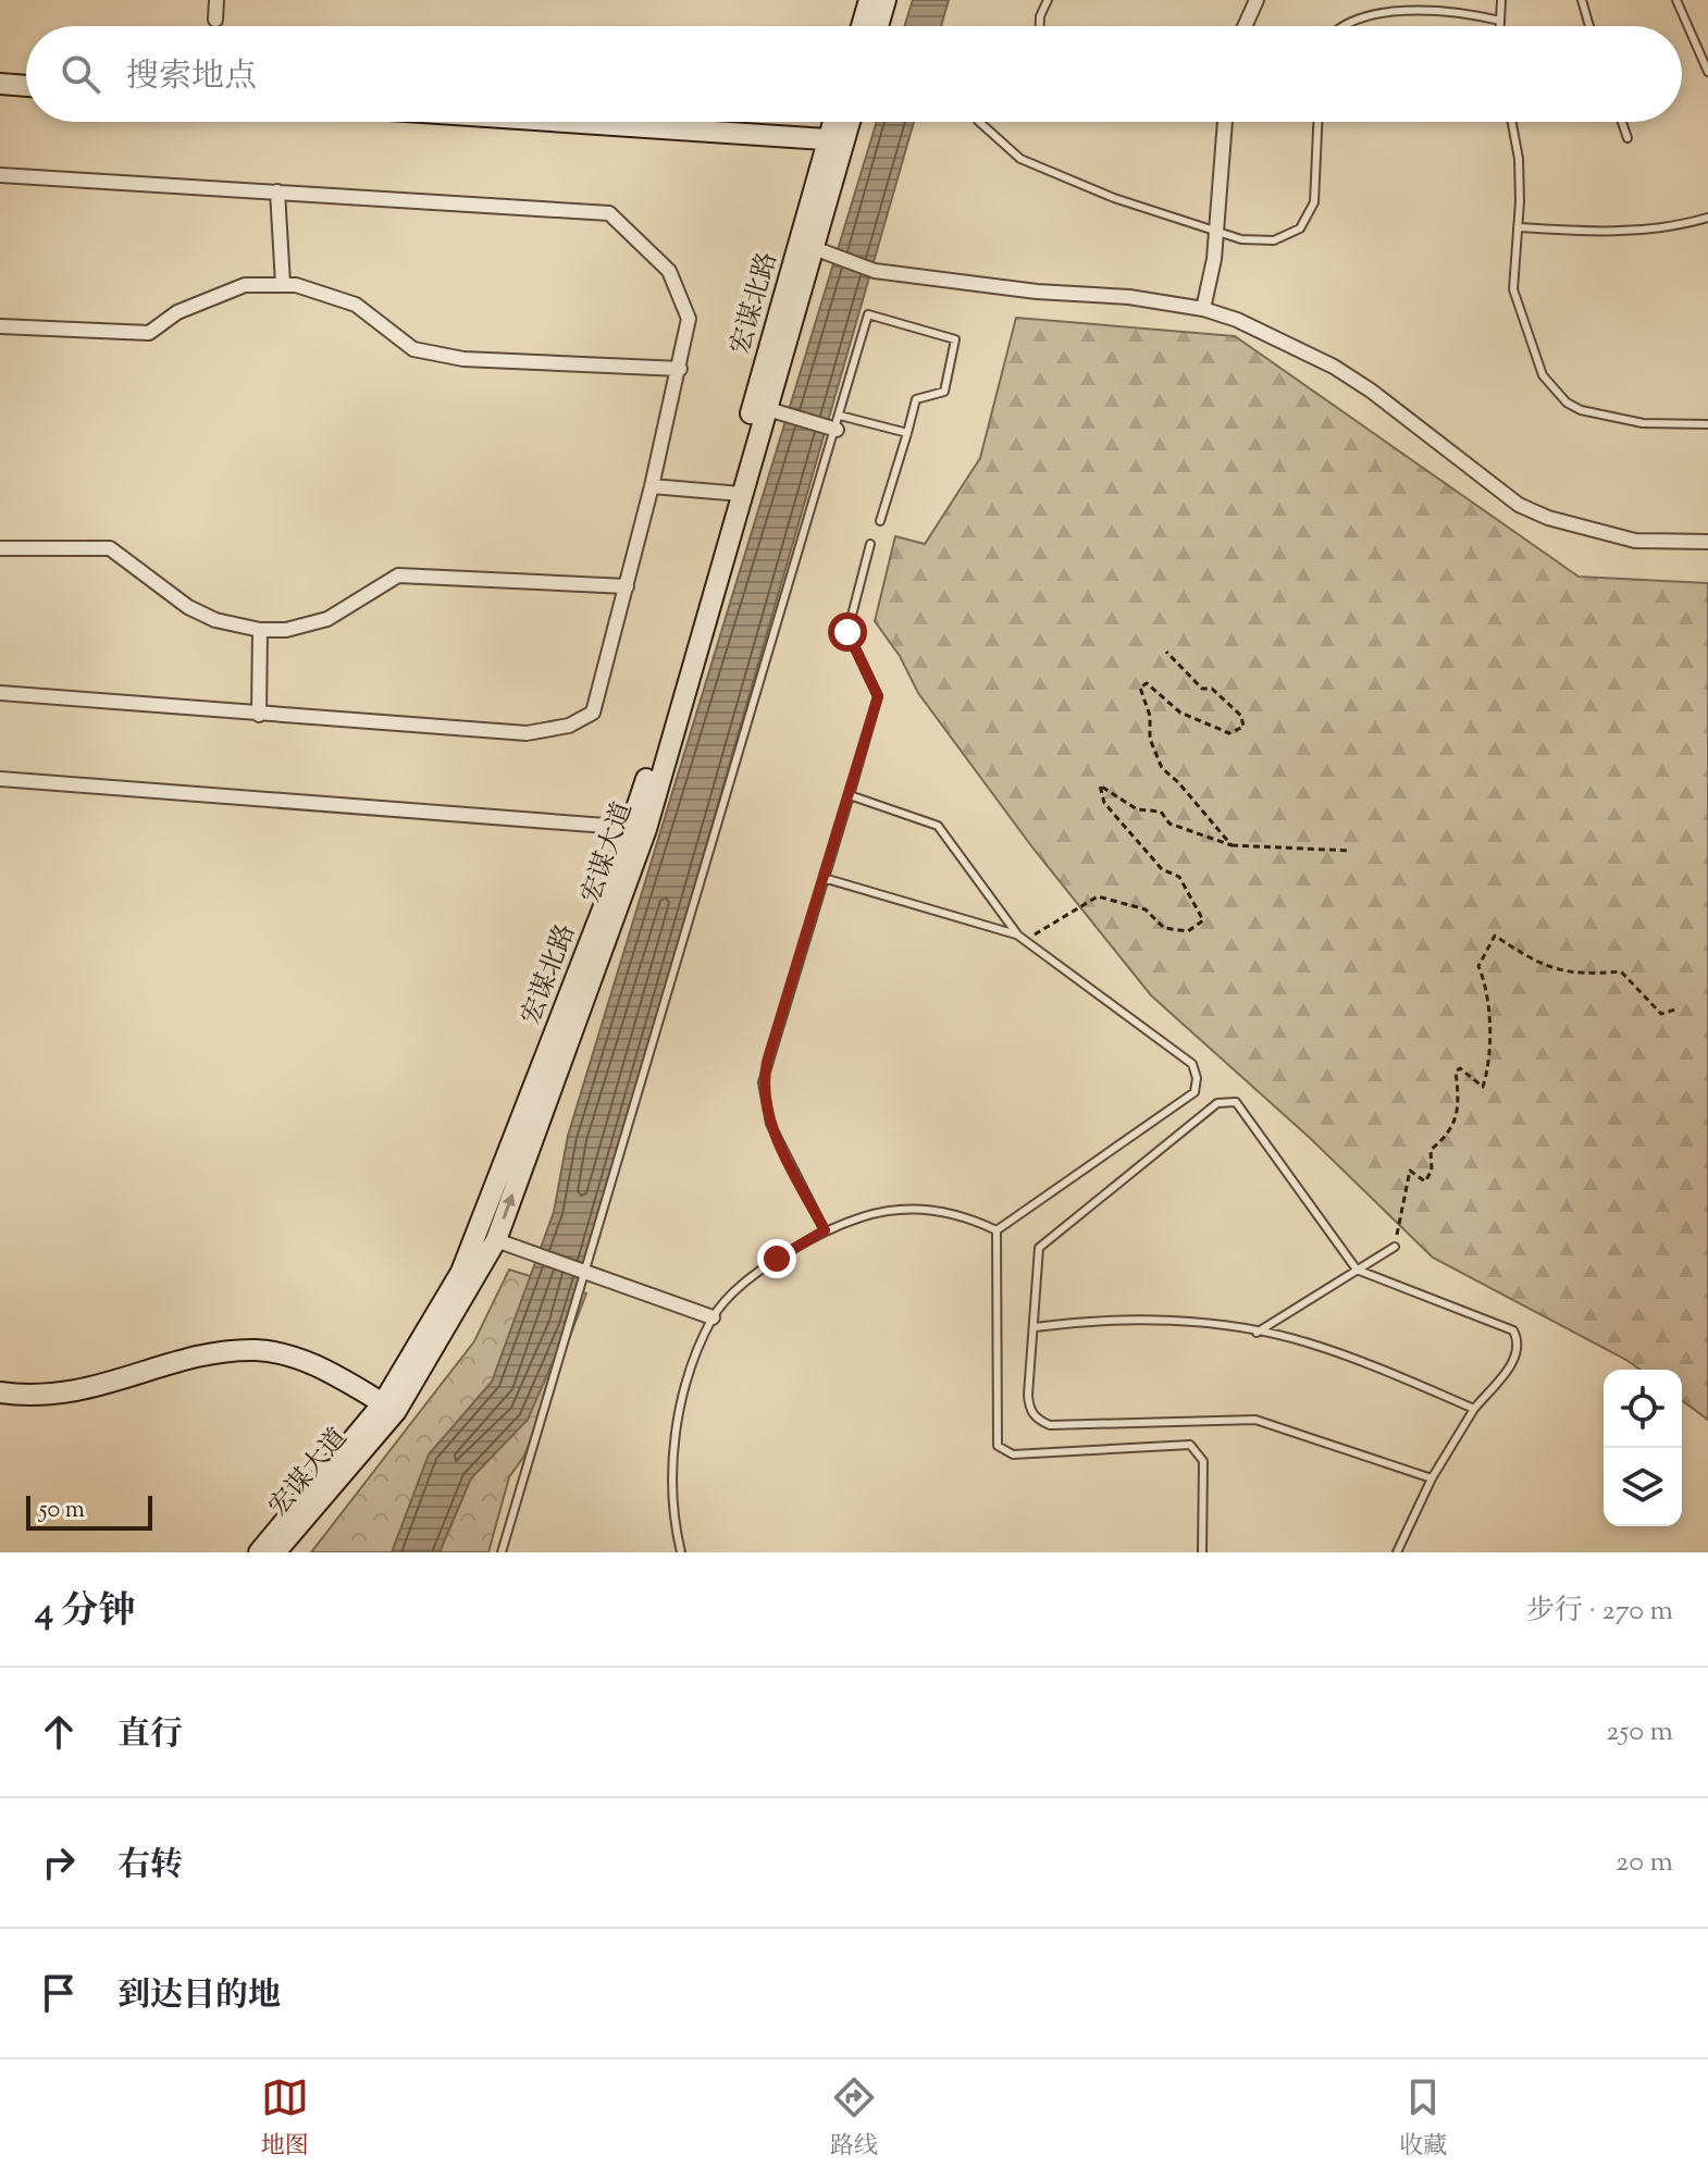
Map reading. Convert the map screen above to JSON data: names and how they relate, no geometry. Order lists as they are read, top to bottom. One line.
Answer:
{"streets":{"main road":["宏谋北路","宏谋大道"]},"crossings":[["宏谋北路","宏谋大道"]],"scale_bar":"50 m","page":{"search":"搜索地点","scale":"50 m","heading":["4 分钟","步行 · 270 m"],"list":[["直行","250 m"],["右转","20 m"],"到达目的地"],"nav":["地图","路线","收藏"]}}
